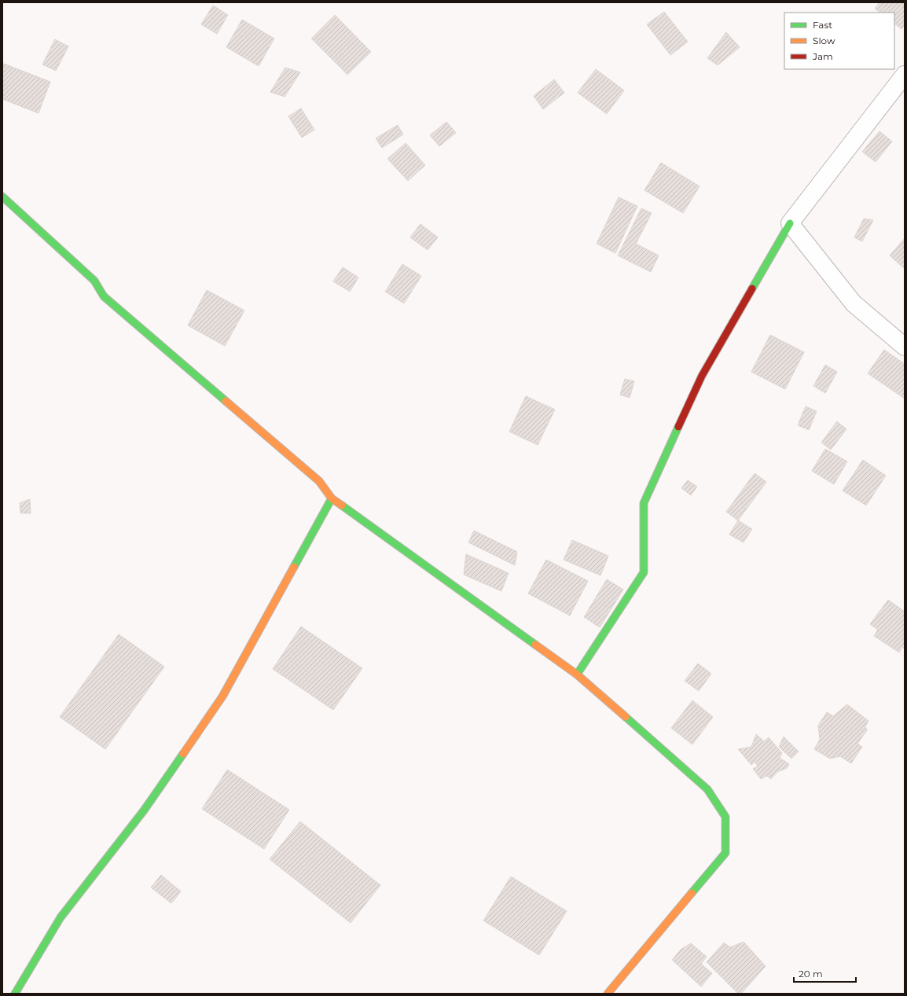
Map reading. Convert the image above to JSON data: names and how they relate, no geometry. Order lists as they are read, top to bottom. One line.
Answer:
{"legend":["Fast","Slow","Jam"],"scale_bar":"20 m"}
